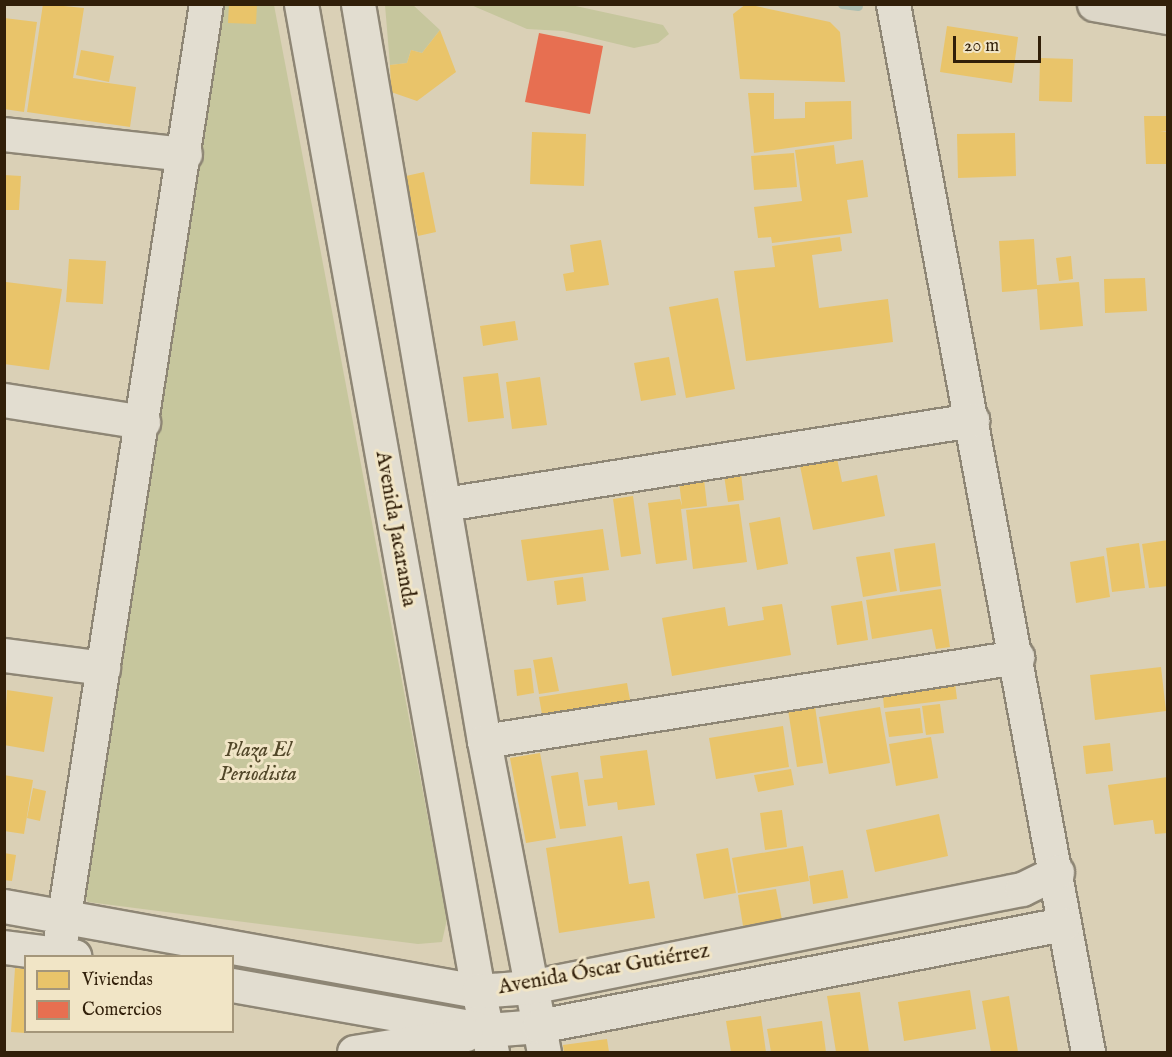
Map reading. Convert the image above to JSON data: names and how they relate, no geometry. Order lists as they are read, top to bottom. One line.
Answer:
{"streets":{"street":["Avenida Jacaranda","Avenida Óscar Gutiérrez"]},"crossings":[["Avenida Jacaranda","Avenida Óscar Gutiérrez"]],"parks":["Plaza El Periodista"],"legend":["Viviendas","Comercios"],"scale_bar":"20 m"}
